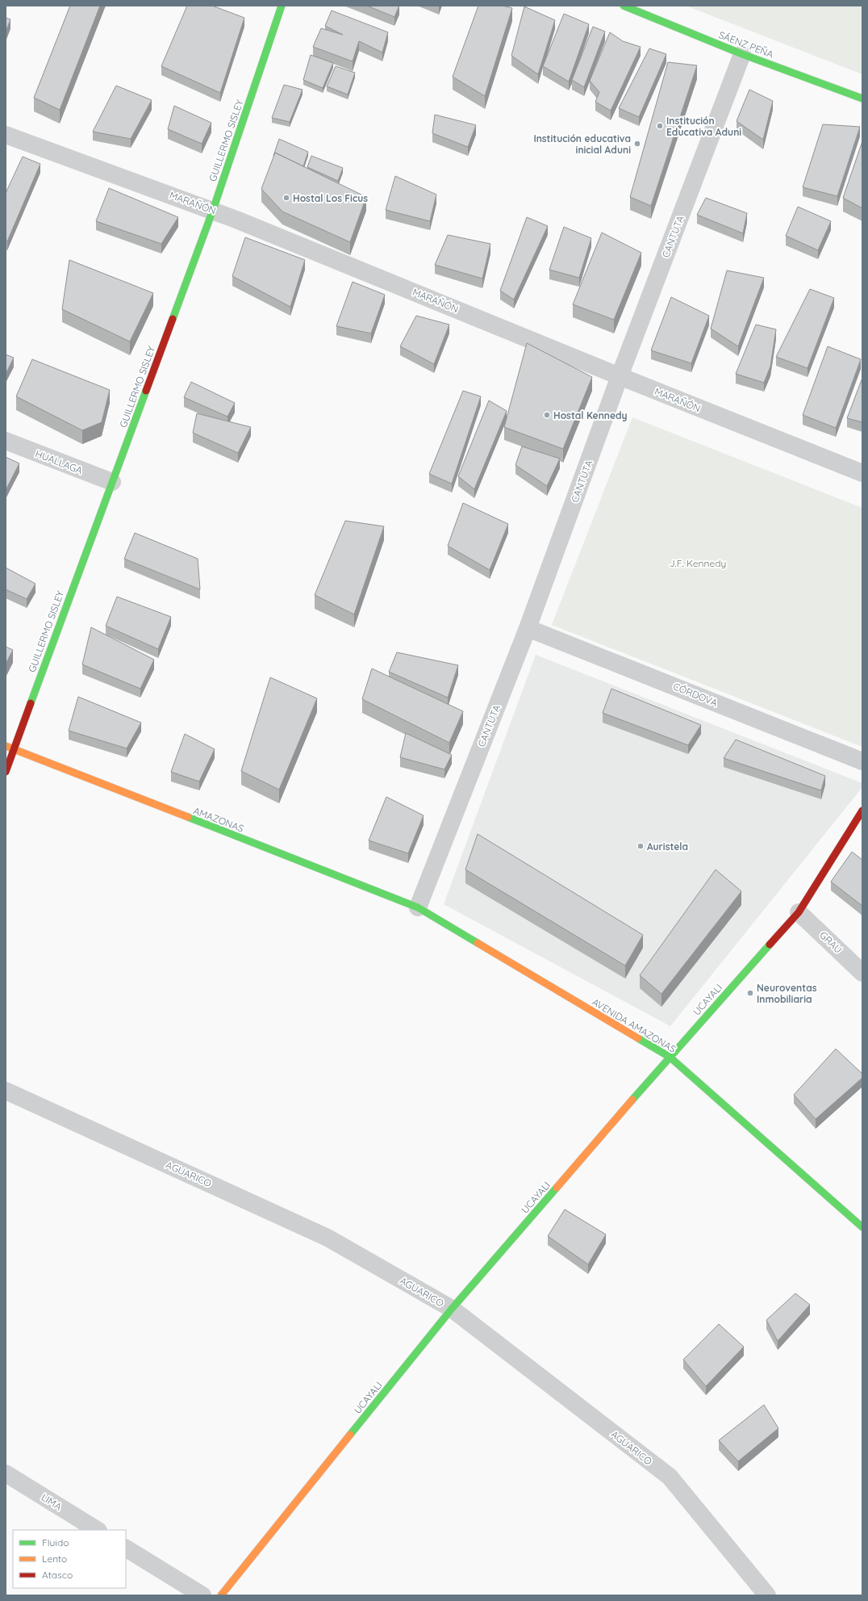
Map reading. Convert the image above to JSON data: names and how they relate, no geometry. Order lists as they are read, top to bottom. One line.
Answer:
{"streets":{"street":["SÁENZ PEÑA","GUILLERMO SISLEY","MARAÑÓN","CANTUTA","HUALLAGA","CÓRDOVA","AMAZONAS","GRAU","UCAYALI","AVENIDA AMAZONAS","AGUARICO","LIMA"]},"crossings":[["SÁENZ PEÑA","CANTUTA"],["GUILLERMO SISLEY","MARAÑÓN"],["GUILLERMO SISLEY","HUALLAGA"],["GUILLERMO SISLEY","AMAZONAS"],["MARAÑÓN","CANTUTA"],["CANTUTA","CÓRDOVA"],["CANTUTA","AMAZONAS"],["CANTUTA","AVENIDA AMAZONAS"],["AMAZONAS","AVENIDA AMAZONAS"],["GRAU","UCAYALI"],["UCAYALI","AVENIDA AMAZONAS"],["UCAYALI","AGUARICO"]],"parks":["J.F. Kennedy"],"places":["Institución Educativa Aduni","Institución educativa inicial Aduni","Hostal Los Ficus","Hostal Kennedy","Auristela","Neuroventas Inmobiliaria"],"legend":["Fluido","Lento","Atasco"]}
